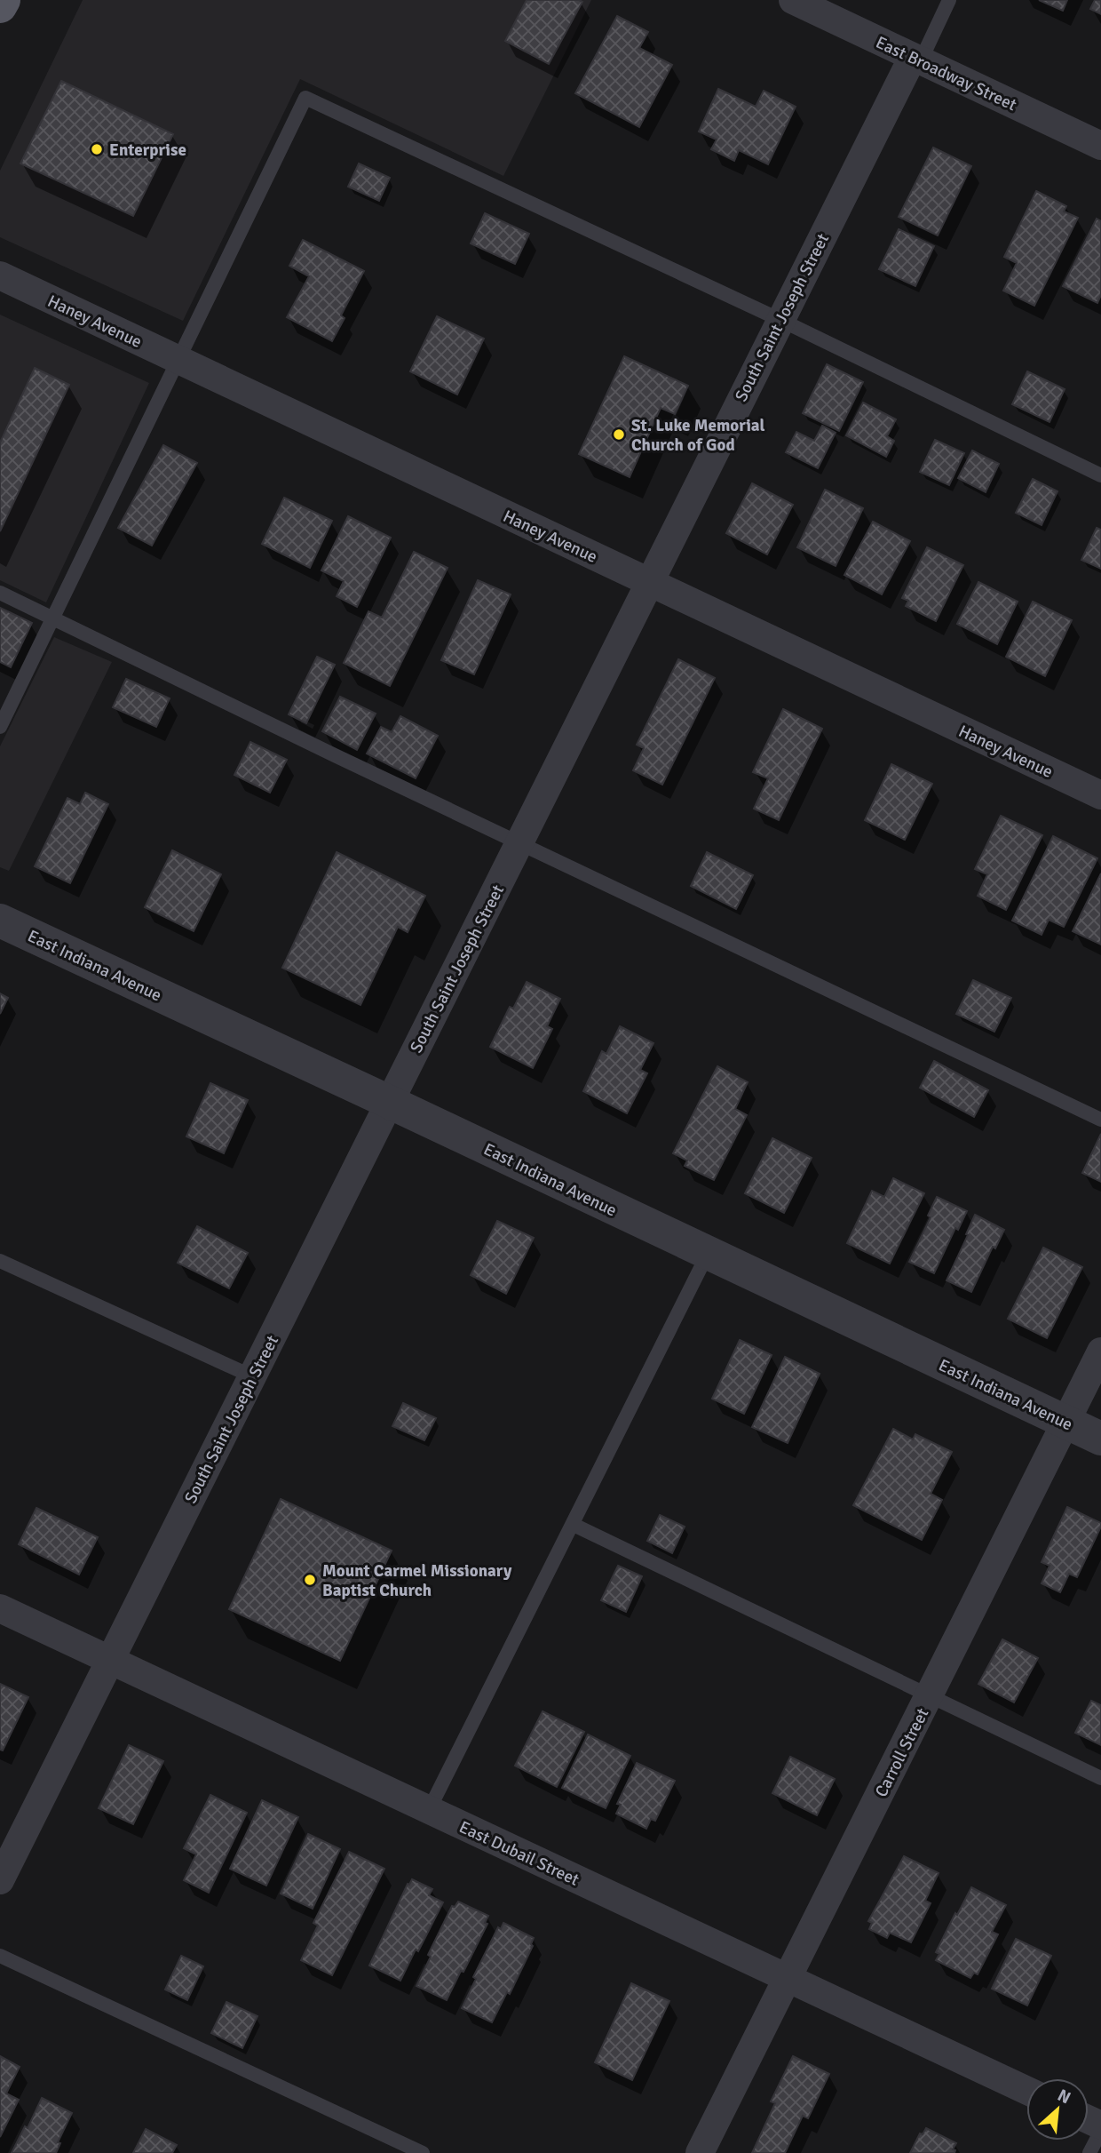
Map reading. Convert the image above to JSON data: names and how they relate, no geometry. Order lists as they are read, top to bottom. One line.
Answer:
{"streets":{"street":["East Broadway Street","South Saint Joseph Street","Haney Avenue","East Indiana Avenue","Carroll Street","East Dubail Street"]},"crossings":[["East Broadway Street","South Saint Joseph Street"],["South Saint Joseph Street","Haney Avenue"],["South Saint Joseph Street","East Indiana Avenue"],["South Saint Joseph Street","East Dubail Street"],["East Indiana Avenue","Carroll Street"],["Carroll Street","East Dubail Street"]],"places":["Enterprise","St. Luke Memorial Church of God","Mount Carmel Missionary Baptist Church"],"north":"top right"}
